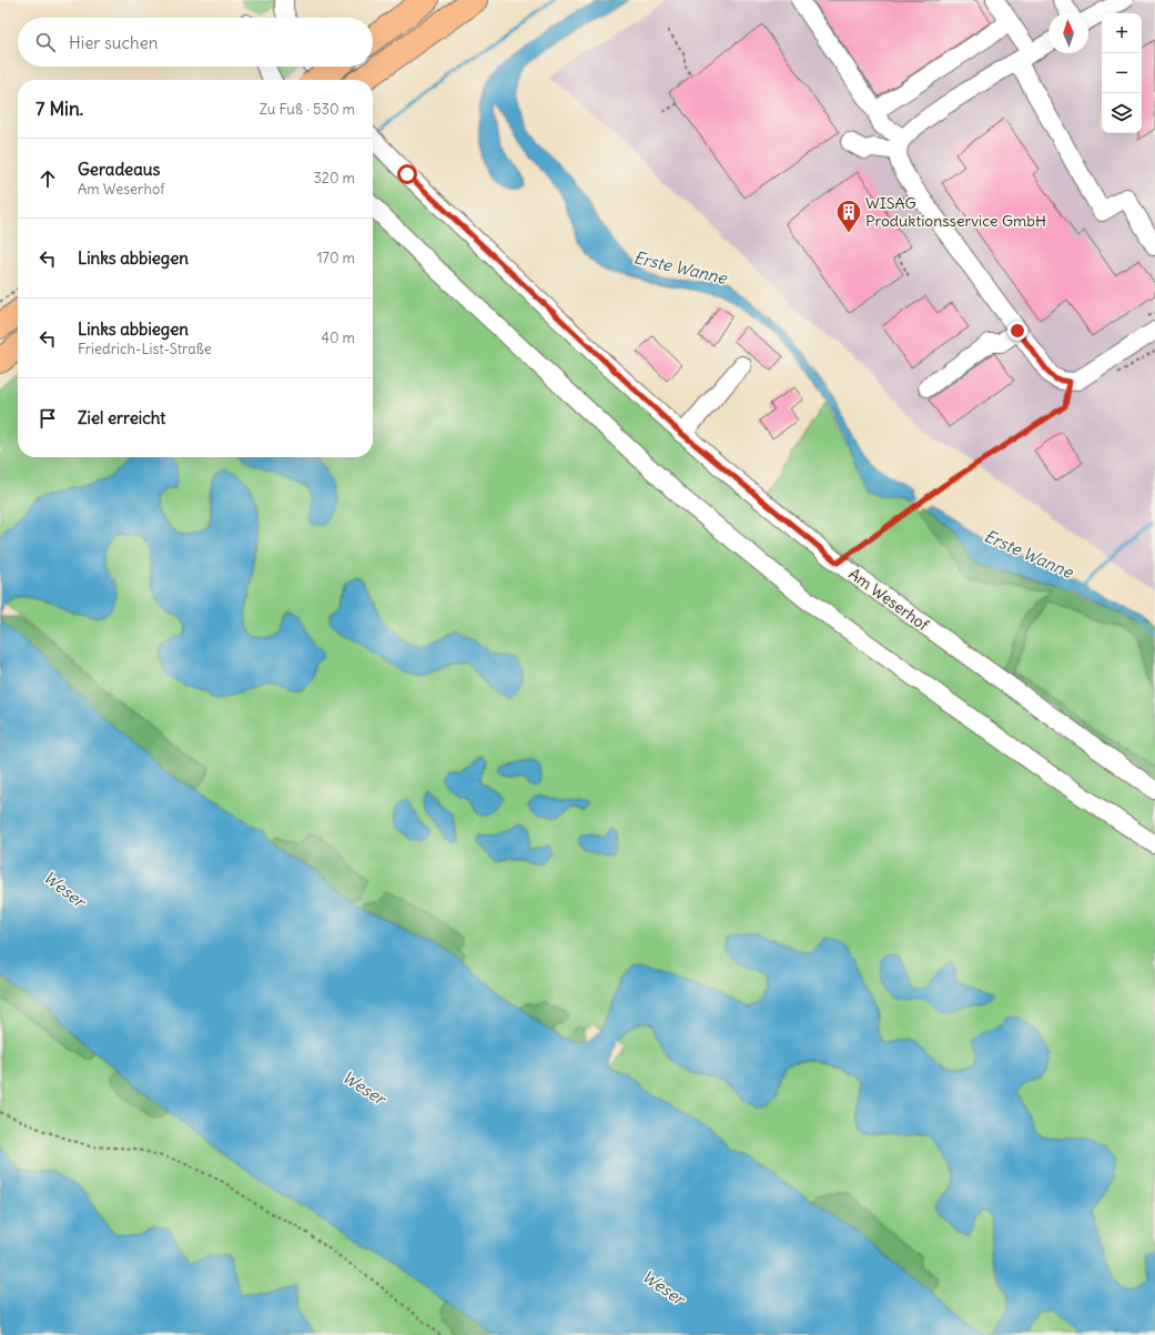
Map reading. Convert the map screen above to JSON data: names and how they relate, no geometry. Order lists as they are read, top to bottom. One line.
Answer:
{"streets":{"street":["Am Weserhof"]},"water":["Erste Wanne","Weser"],"places":{"building":["WISAG Produktionsservice GmbH"]},"north":"top","page":{"map_buttons":["+","−"],"search":"Hier suchen","heading":["7 Min.","Zu Fuß · 530 m"],"list":[["Geradeaus","Am Weserhof","320 m"],["Links abbiegen","170 m"],["Links abbiegen","Friedrich-List-Straße","40 m"],"Ziel erreicht"]}}
